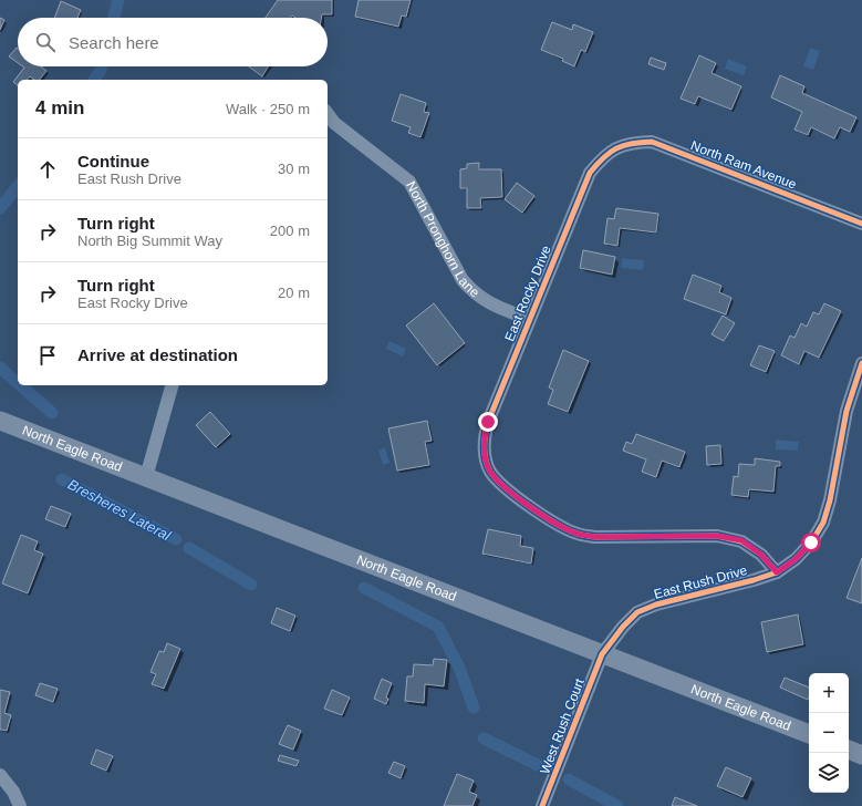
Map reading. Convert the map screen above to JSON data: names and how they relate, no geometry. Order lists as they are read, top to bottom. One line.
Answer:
{"streets":{"main road":["North Eagle Road"],"street":["North Ram Avenue","North Pronghorn Lane","East Rocky Drive","East Rush Drive","West Rush Court"]},"crossings":[["North Ram Avenue","East Rocky Drive"],["North Pronghorn Lane","East Rocky Drive"],["East Rocky Drive","East Rush Drive"],["North Eagle Road","East Rush Drive"],["North Eagle Road","West Rush Court"],["East Rush Drive","West Rush Court"]],"water":["Bresheres Lateral"],"page":{"search":"Search here","heading":["4 min","Walk · 250 m"],"list":[["Continue","East Rush Drive","30 m"],["Turn right","North Big Summit Way","200 m"],["Turn right","East Rocky Drive","20 m"],"Arrive at destination"],"map_buttons":["+","−"]}}
